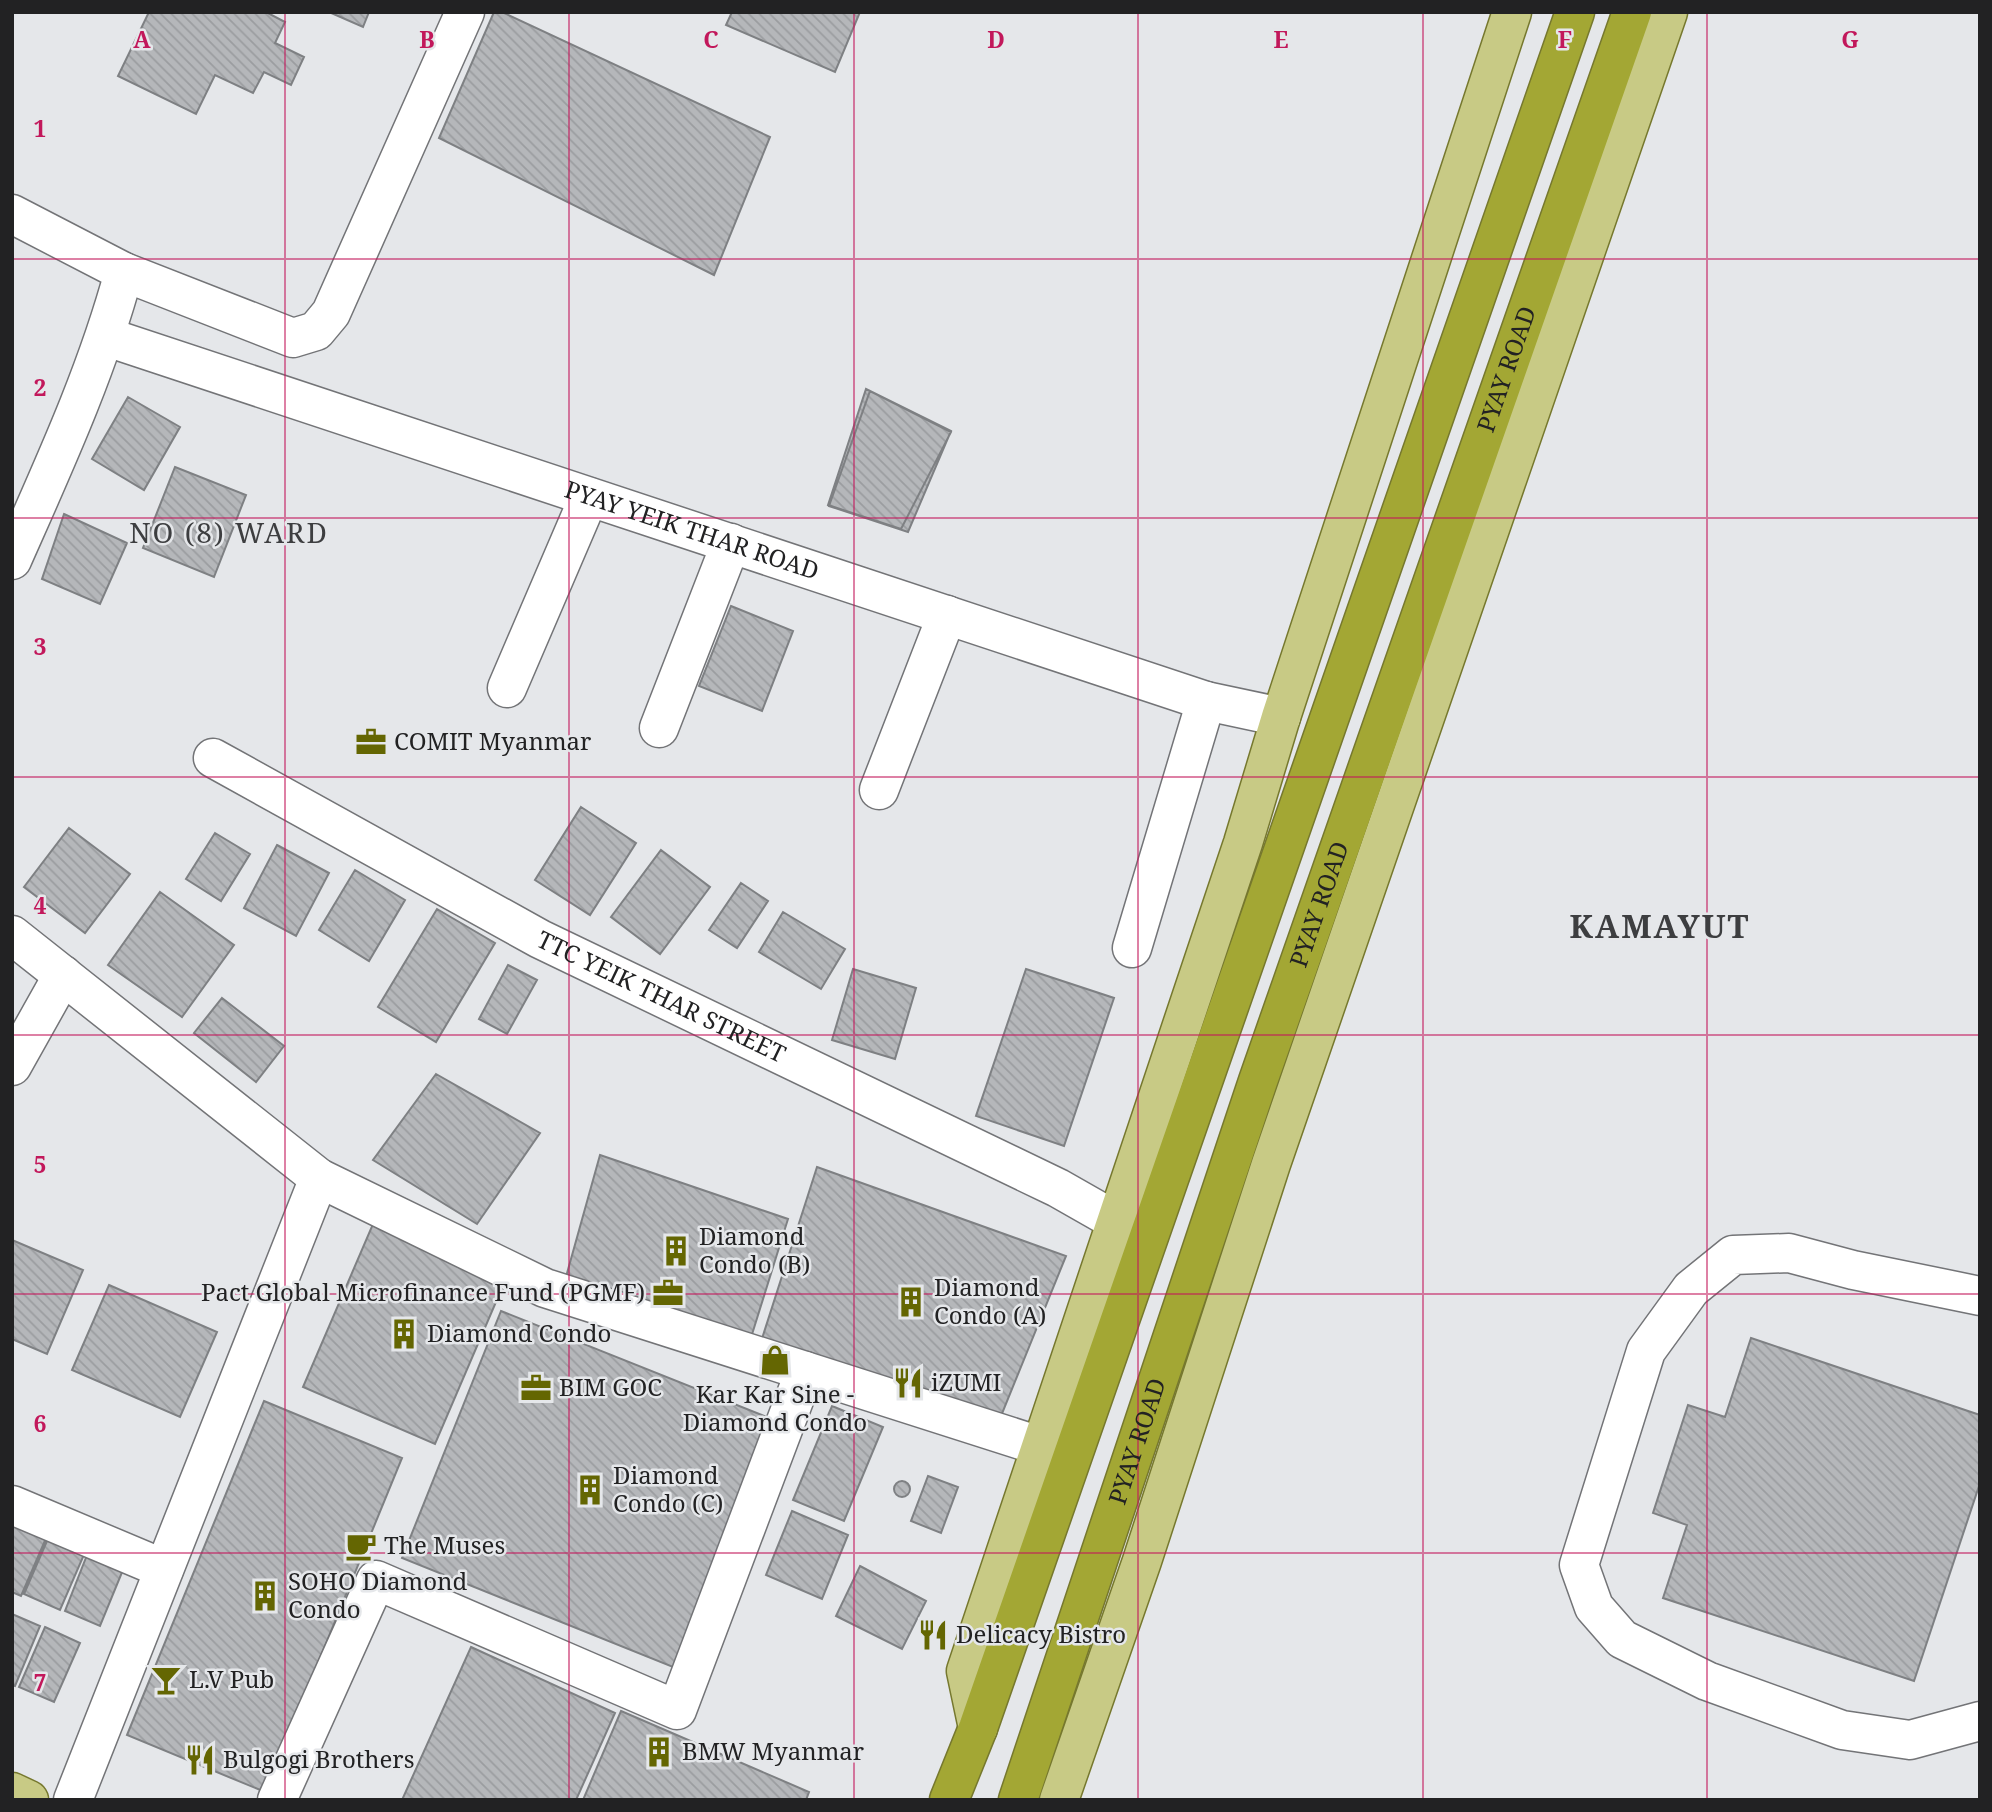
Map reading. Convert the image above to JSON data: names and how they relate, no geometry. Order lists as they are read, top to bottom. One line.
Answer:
{"streets":{"highway":["PYAY ROAD"],"street":["PYAY YEIK THAR ROAD","TTC YEIK THAR STREET"]},"districts":["NO (8) WARD","KAMAYUT"],"places":{"office":["COMIT Myanmar","Pact Global Microfinance Fund (PGMF)","BIM GOC"],"building":["Diamond Condo (B)","Diamond Condo (A)","Diamond Condo","Diamond Condo (C)","SOHO Diamond Condo","BMW Myanmar"],"shop":["Kar Kar Sine - Diamond Condo"],"restaurant":["iZUMI","Delicacy Bistro","Bulgogi Brothers"],"cafe":["The Muses"],"bar":["L.V Pub"]},"grid":{"columns":["A","B","C","D","E","F","G"],"rows":["1","2","3","4","5","6","7"]}}
